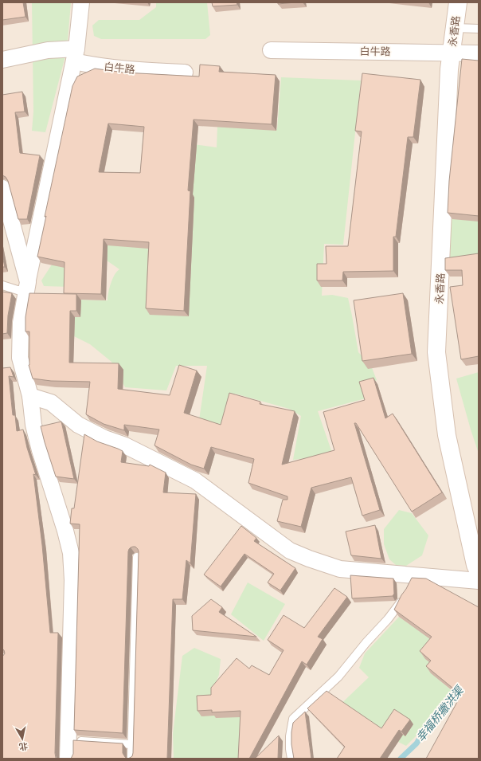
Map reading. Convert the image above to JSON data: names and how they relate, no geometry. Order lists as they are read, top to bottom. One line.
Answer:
{"streets":{"main road":["永香路"],"street":["白牛路"]},"crossings":[["永香路","白牛路"]],"water":["幸福桥撇洪渠"],"north":"bottom"}
